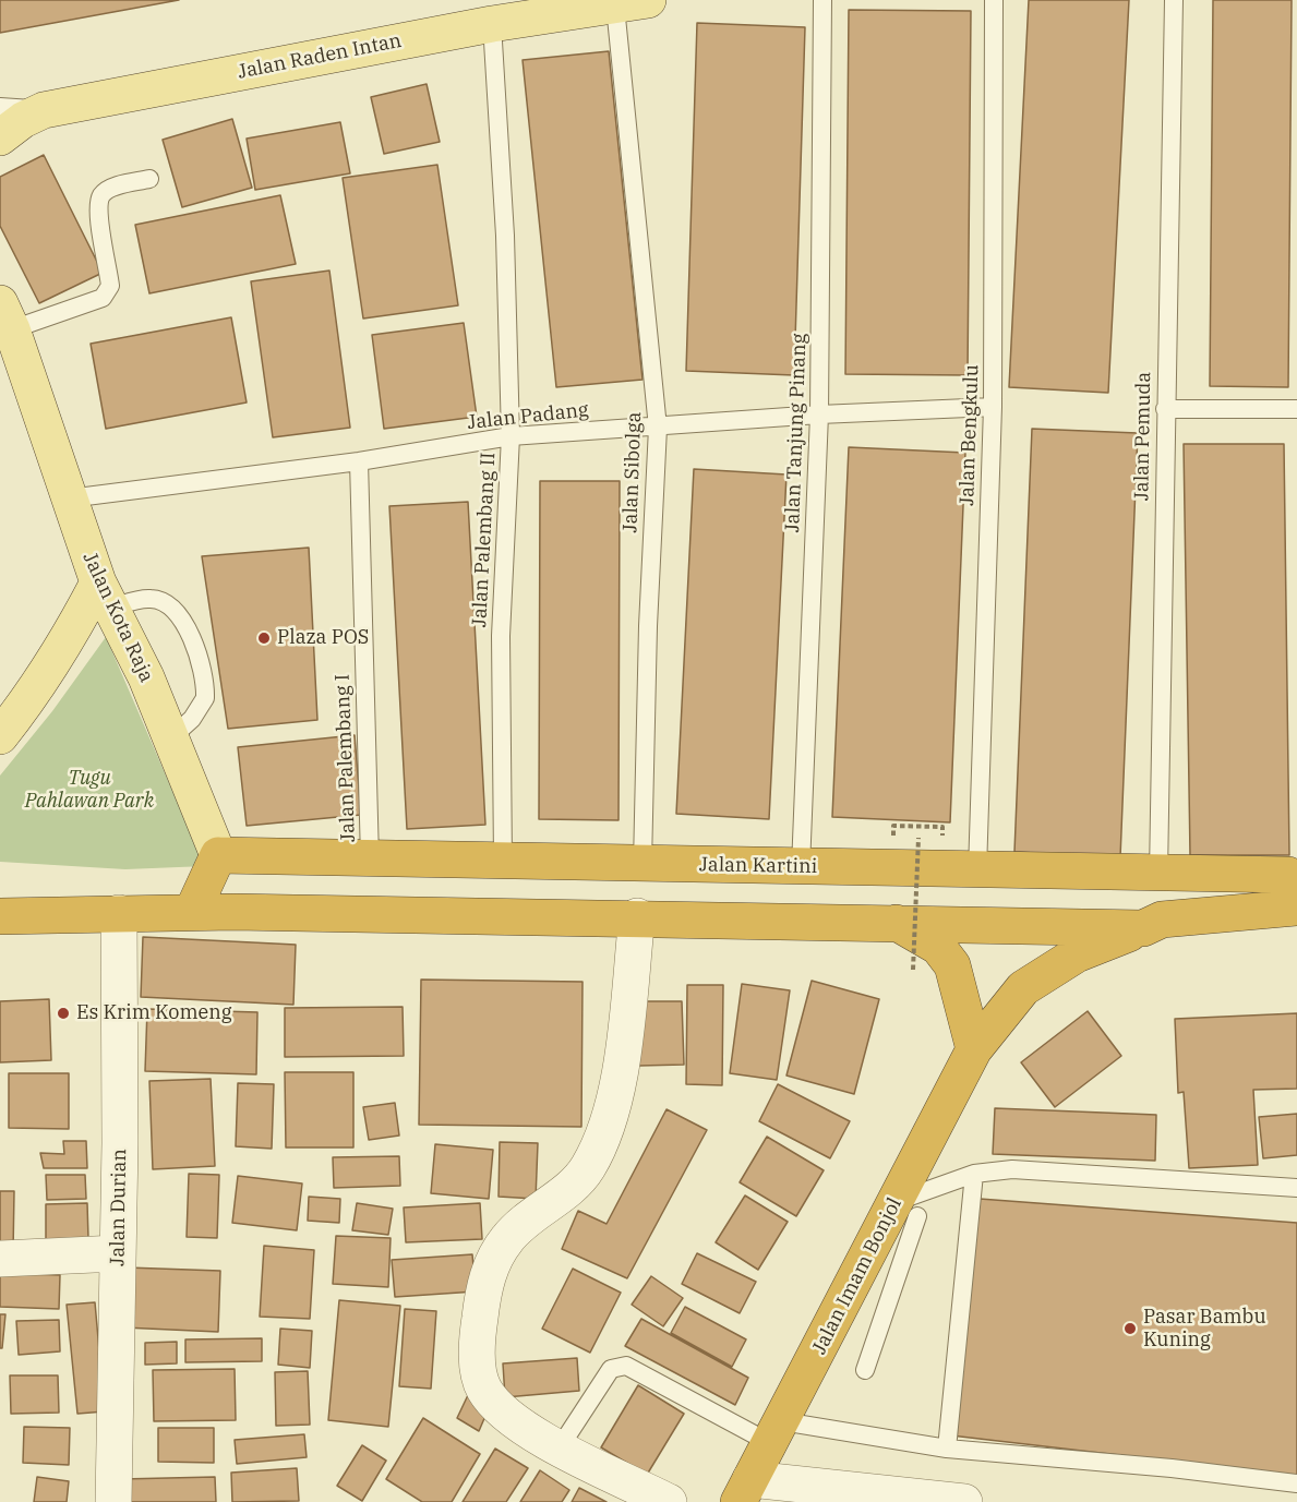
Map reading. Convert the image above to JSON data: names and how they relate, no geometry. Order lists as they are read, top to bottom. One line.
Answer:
{"streets":{"highway":["Jalan Kartini","Jalan Imam Bonjol"],"main road":["Jalan Raden Intan","Jalan Kota Raja"],"street":["Jalan Durian"],"lane":["Jalan Padang","Jalan Tanjung Pinang","Jalan Bengkulu","Jalan Pemuda","Jalan Sibolga","Jalan Palembang II","Jalan Palembang I"]},"crossings":[["Jalan Raden Intan","Jalan Sibolga"],["Jalan Raden Intan","Jalan Palembang II"],["Jalan Padang","Jalan Tanjung Pinang"],["Jalan Padang","Jalan Bengkulu"],["Jalan Padang","Jalan Sibolga"],["Jalan Padang","Jalan Palembang II"],["Jalan Padang","Jalan Kota Raja"],["Jalan Padang","Jalan Palembang I"],["Jalan Tanjung Pinang","Jalan Kartini"],["Jalan Bengkulu","Jalan Kartini"],["Jalan Pemuda","Jalan Kartini"],["Jalan Sibolga","Jalan Kartini"],["Jalan Palembang II","Jalan Kartini"],["Jalan Kota Raja","Jalan Kartini"],["Jalan Palembang I","Jalan Kartini"]],"parks":["Tugu Pahlawan Park"],"places":["Plaza POS","Es Krim Komeng","Pasar Bambu Kuning"]}
